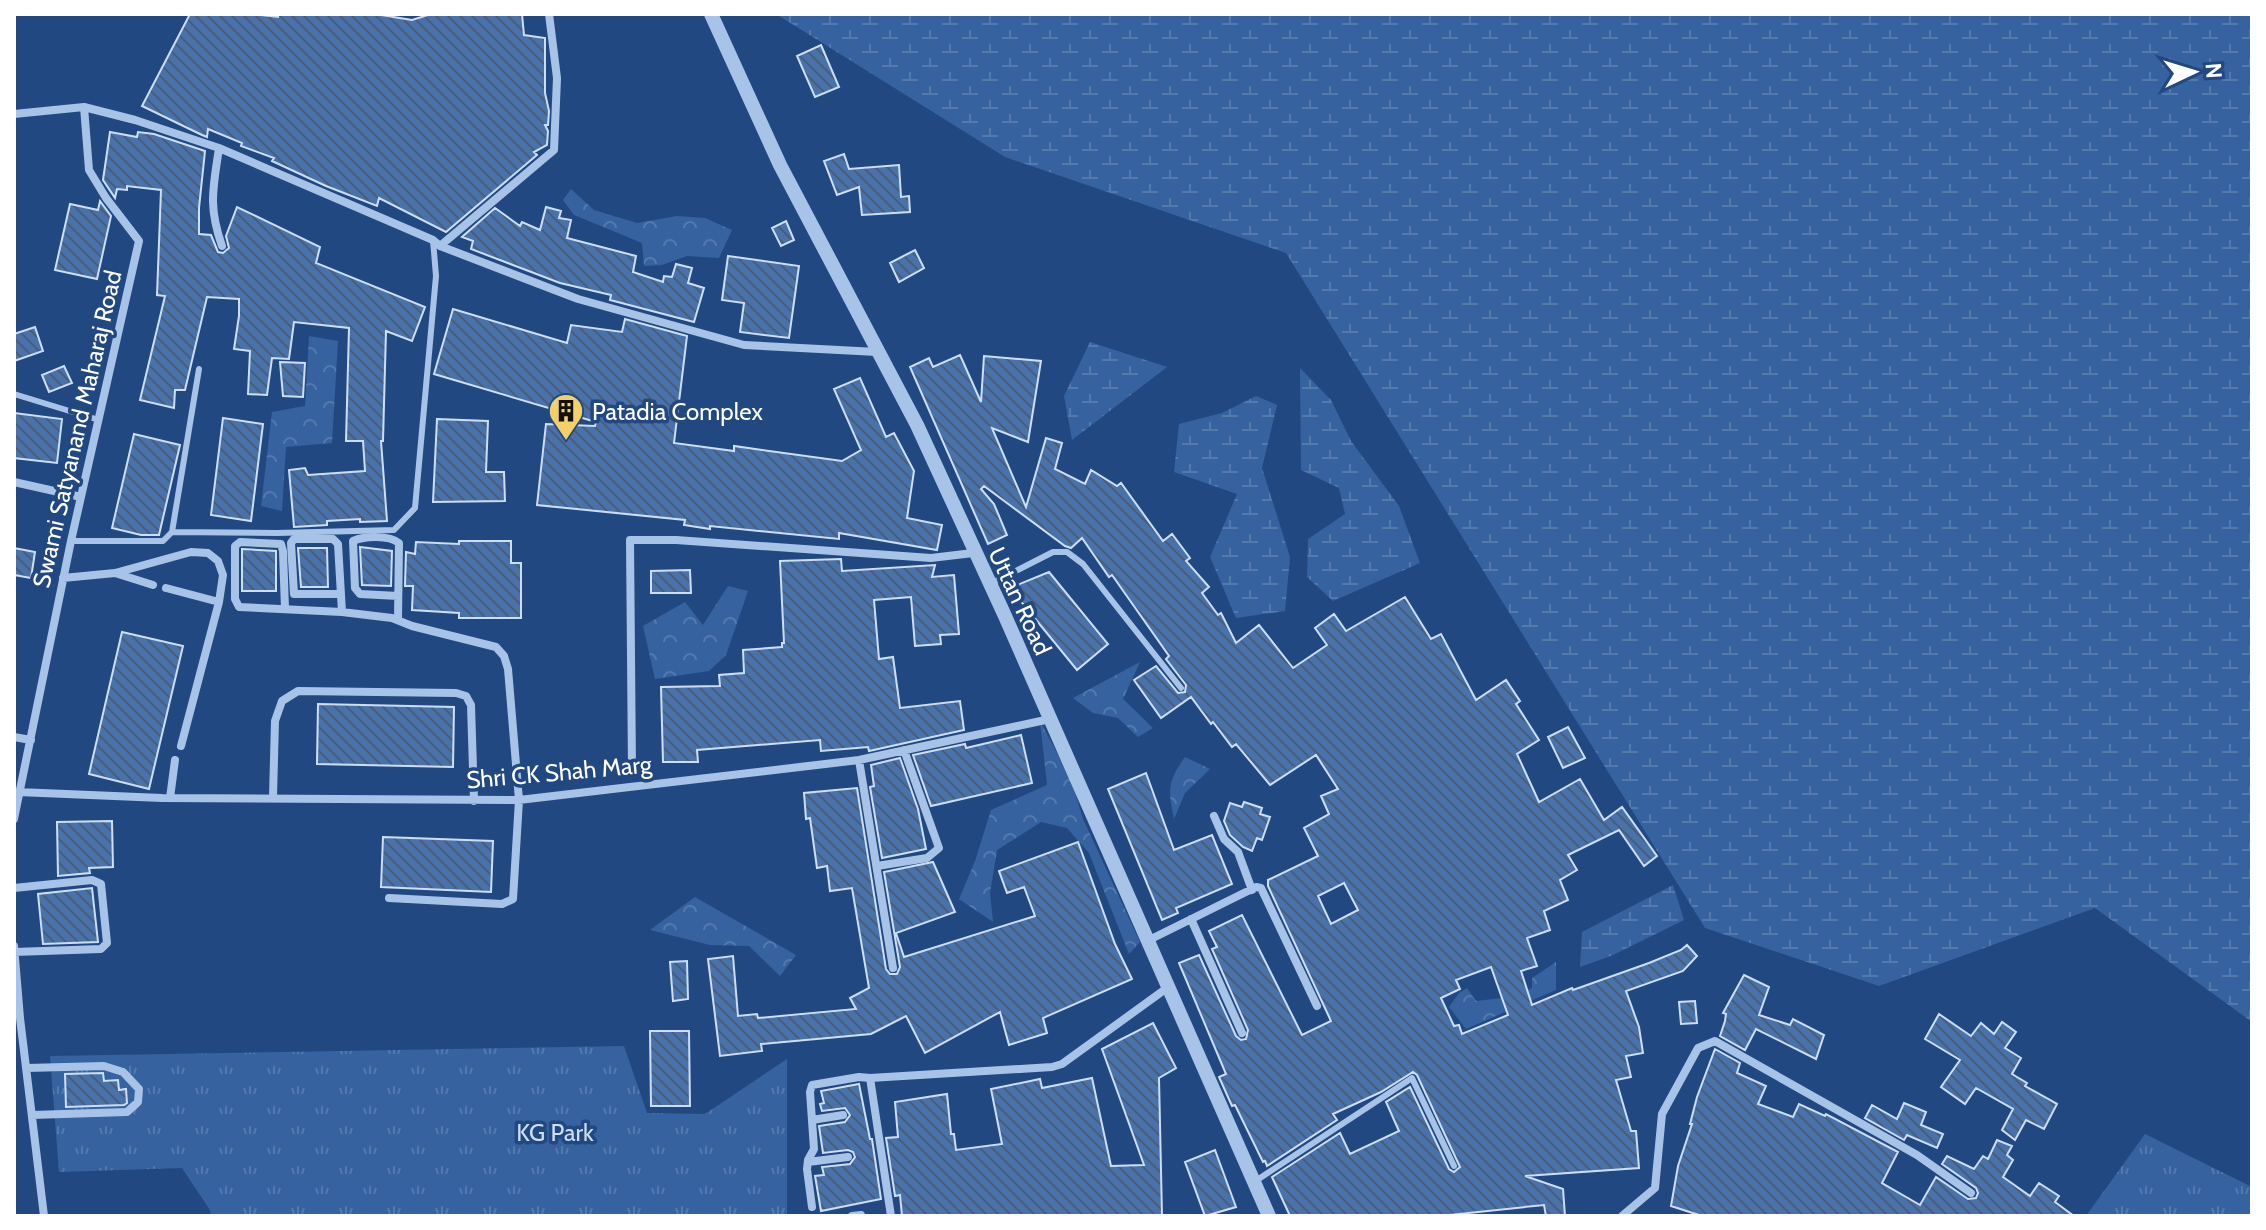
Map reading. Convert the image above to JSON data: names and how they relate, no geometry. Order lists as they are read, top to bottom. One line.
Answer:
{"streets":{"street":["Swami Satyanand Maharaj Road","Uttan Road","Shri CK Shah Marg"]},"crossings":[["Swami Satyanand Maharaj Road","Shri CK Shah Marg"],["Uttan Road","Shri CK Shah Marg"]],"parks":["KG Park"],"places":{"building":["Patadia Complex"]},"north":"right"}
